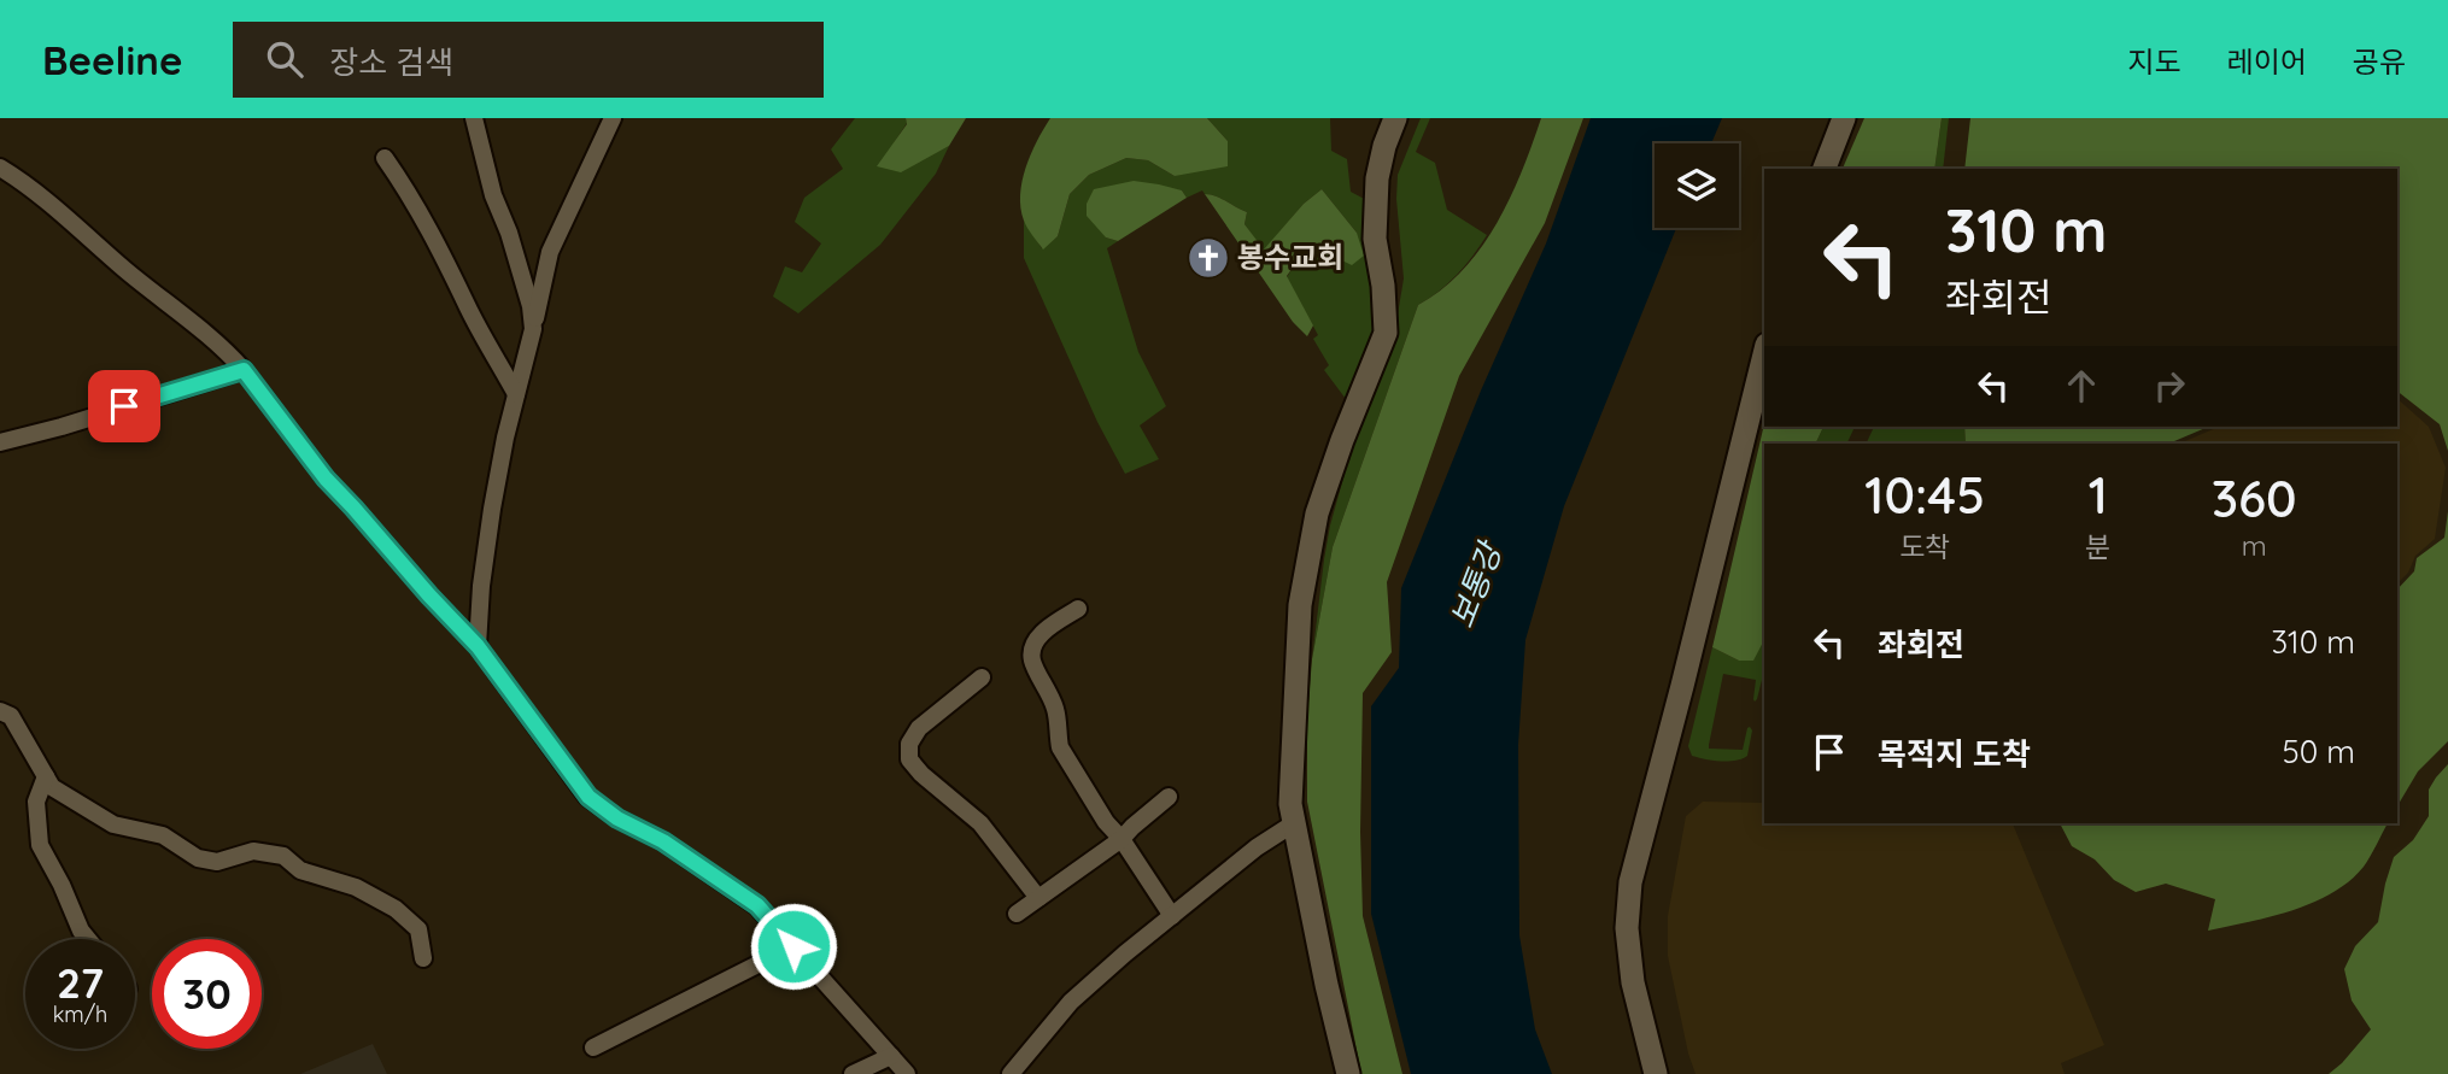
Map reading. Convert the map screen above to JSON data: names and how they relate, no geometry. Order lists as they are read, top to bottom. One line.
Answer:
{"water":["보통강"],"places":{"church":["봉수교회"]},"page":{"header":"Beeline","search":"장소 검색","nav":["지도","레이어","공유"],"turn":["310 m","좌회전"],"eta":["10:45","도착","1","분","360","m"],"list":[{"name":"좌회전","value":"310 m"},{"name":"목적지 도착","value":"50 m"}],"speed":"27 km/h","limit":"30"}}
